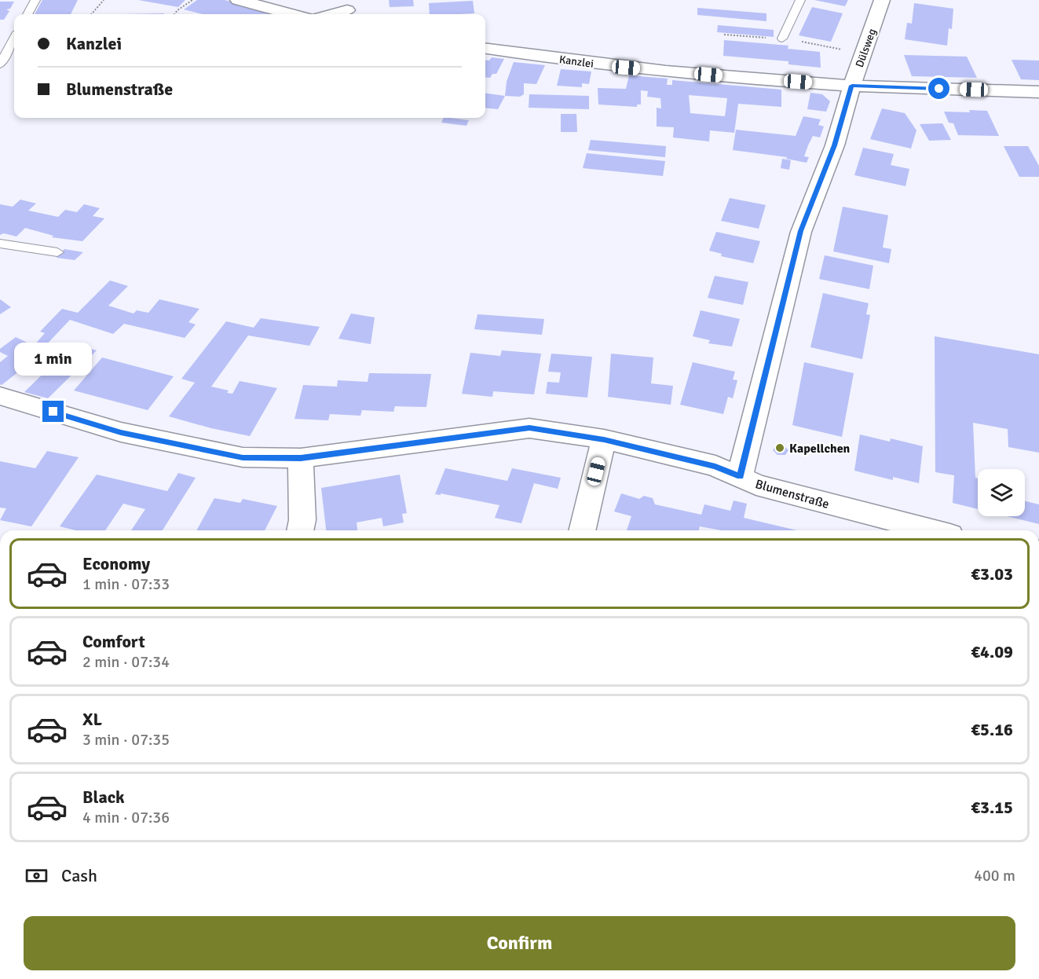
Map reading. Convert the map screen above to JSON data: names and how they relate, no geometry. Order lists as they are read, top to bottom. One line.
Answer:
{"streets":{"street":["Dülsweg","Kanzlei","Blumenstraße"]},"crossings":[["Dülsweg","Kanzlei"],["Dülsweg","Blumenstraße"]],"places":["Kapellchen"],"page":{"banner":["Kanzlei","Blumenstraße"],"bubble":"1 min","list":[{"name":"Economy","note":"1 min · 07:33","value":"€3.03"},{"name":"Comfort","note":"2 min · 07:34","value":"€4.09"},{"name":"XL","note":"3 min · 07:35","value":"€5.16"},{"name":"Black","note":"4 min · 07:36","value":"€3.15"}],"pay":["Cash","400 m"],"buttons":"Confirm"}}
